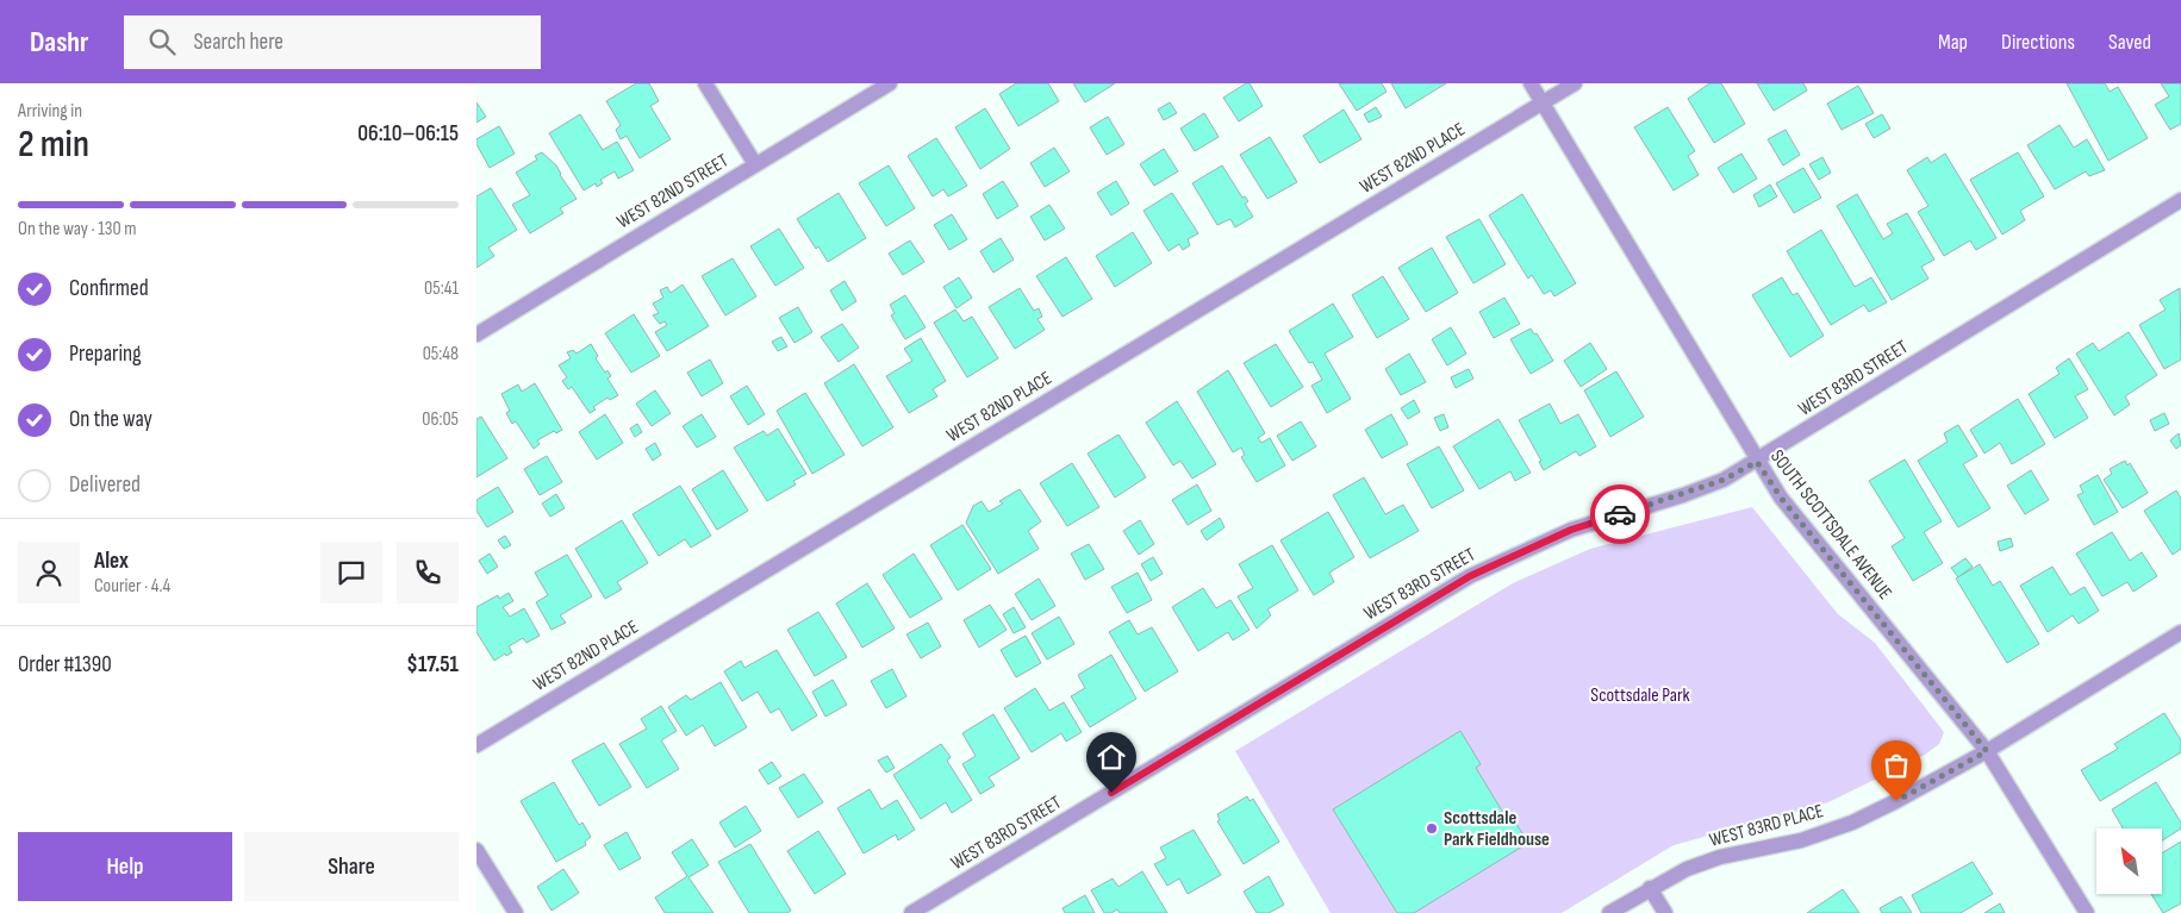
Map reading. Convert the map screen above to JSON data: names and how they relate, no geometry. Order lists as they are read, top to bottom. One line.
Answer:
{"streets":{"street":["WEST 82ND PLACE","WEST 82ND STREET","WEST 83RD STREET","SOUTH SCOTTSDALE AVENUE","WEST 83RD PLACE"]},"crossings":[["WEST 82ND PLACE","SOUTH SCOTTSDALE AVENUE"],["WEST 83RD STREET","SOUTH SCOTTSDALE AVENUE"],["SOUTH SCOTTSDALE AVENUE","WEST 83RD PLACE"]],"parks":["Scottsdale Park"],"places":["Scottsdale Park Fieldhouse"],"north":"top left","page":{"header":"Dashr","search":"Search here","nav":["Map","Directions","Saved"],"heading":["2 min","Arriving in","06:10–06:15"],"panel":["Alex","Courier · 4.4","Order #1390","$17.51"],"bar":"On the way · 130 m","list":[["Confirmed","05:41"],["Preparing","05:48"],["On the way","06:05"],"Delivered"],"buttons":["Help","Share"]}}
